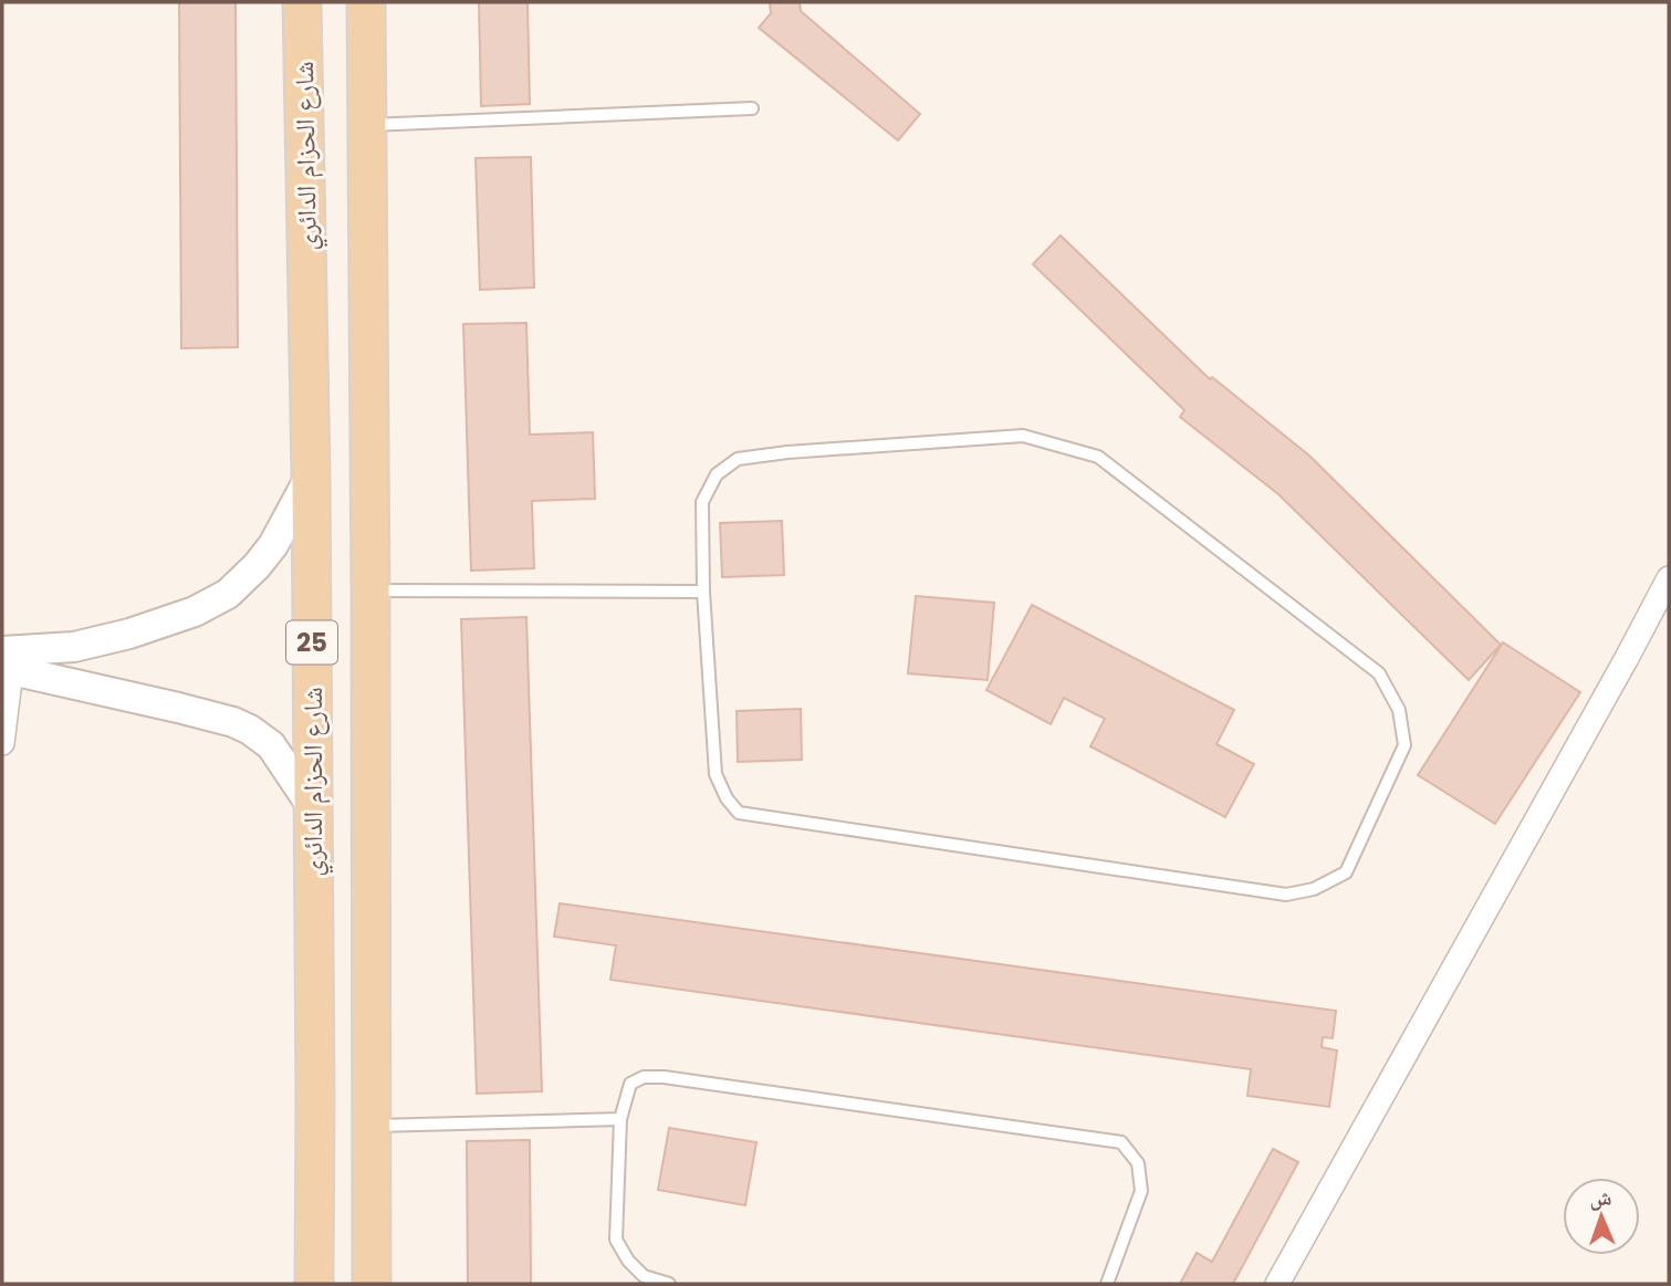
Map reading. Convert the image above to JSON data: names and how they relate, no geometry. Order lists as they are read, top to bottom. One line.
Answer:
{"streets":{"main road":["شارع الحزام الدائري","25"]},"north":"top"}
